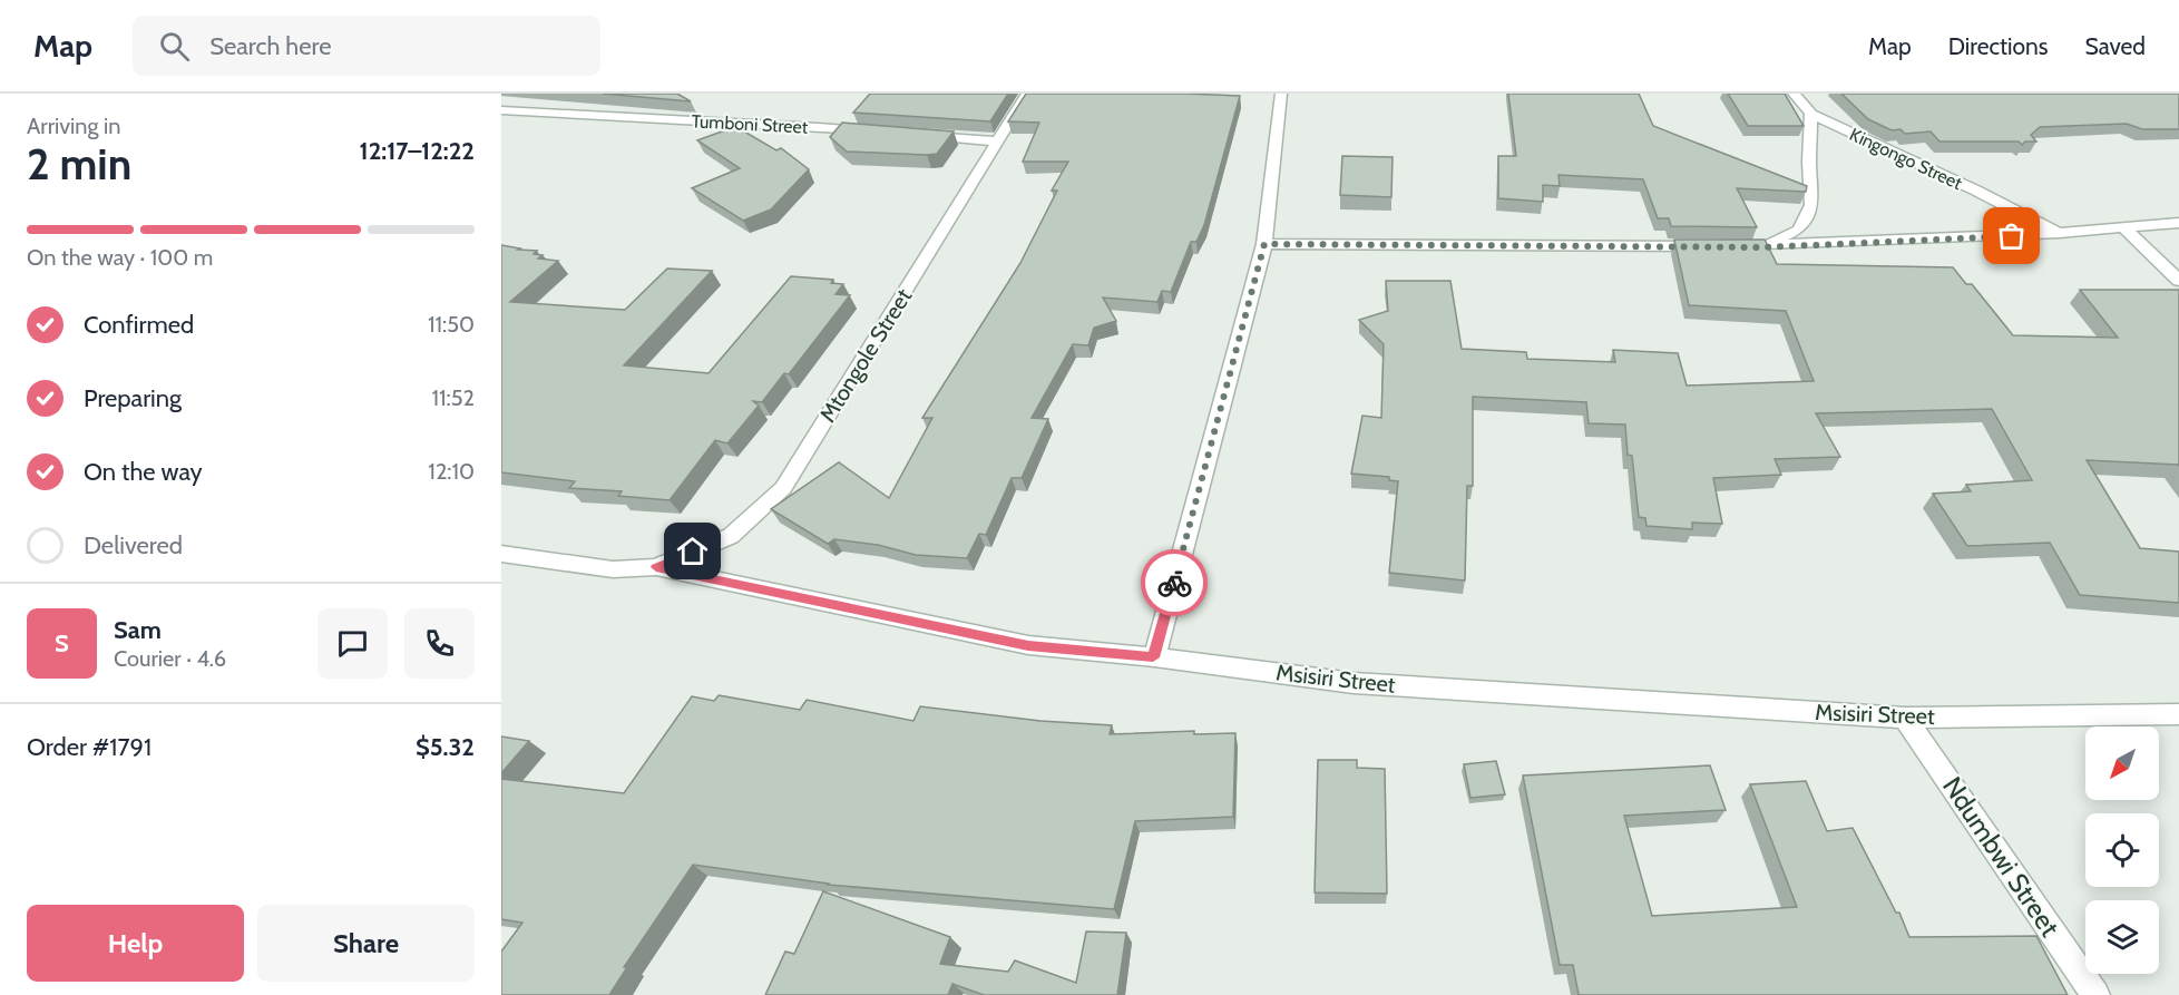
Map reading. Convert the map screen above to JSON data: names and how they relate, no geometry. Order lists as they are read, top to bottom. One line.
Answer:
{"streets":{"street":["Tumboni Street","Kingongo Street","Mtongole Street","Msisiri Street","Ndumbwi Street"]},"crossings":[["Mtongole Street","Msisiri Street"],["Msisiri Street","Ndumbwi Street"]],"north":"bottom left","page":{"header":"Map","search":"Search here","nav":["Map","Directions","Saved"],"heading":["2 min","Arriving in","12:17–12:22"],"panel":["Sam","Courier · 4.6","Order #1791","$5.32"],"bar":"On the way · 100 m","list":[["Confirmed","11:50"],["Preparing","11:52"],["On the way","12:10"],"Delivered"],"round":"S","buttons":["Help","Share"]}}
